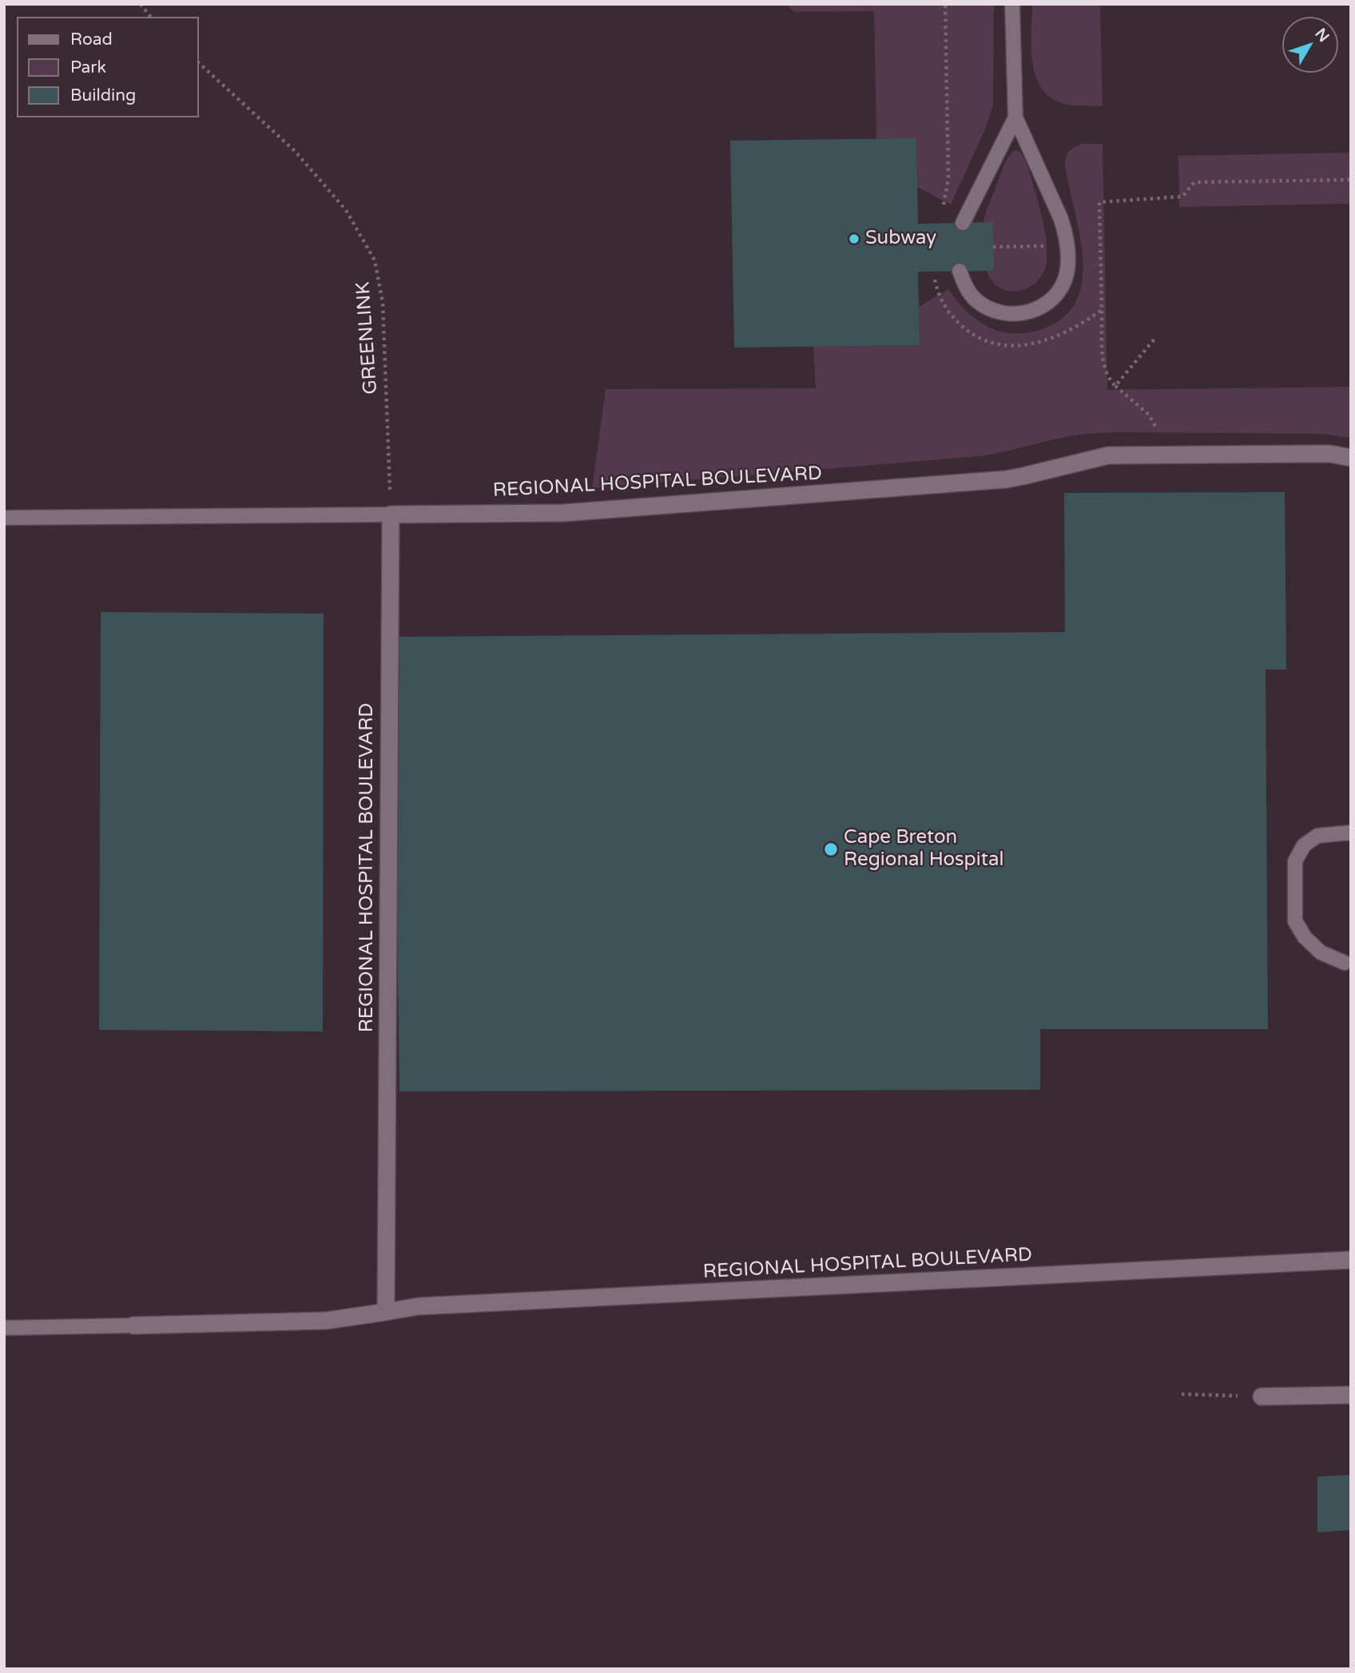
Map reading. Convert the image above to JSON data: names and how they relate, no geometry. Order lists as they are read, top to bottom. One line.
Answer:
{"streets":{"street":["REGIONAL HOSPITAL BOULEVARD"],"path":["GREENLINK"]},"crossings":[["GREENLINK","REGIONAL HOSPITAL BOULEVARD"]],"places":["Subway","Cape Breton Regional Hospital"],"legend":["Road","Park","Building"],"north":"top right"}
